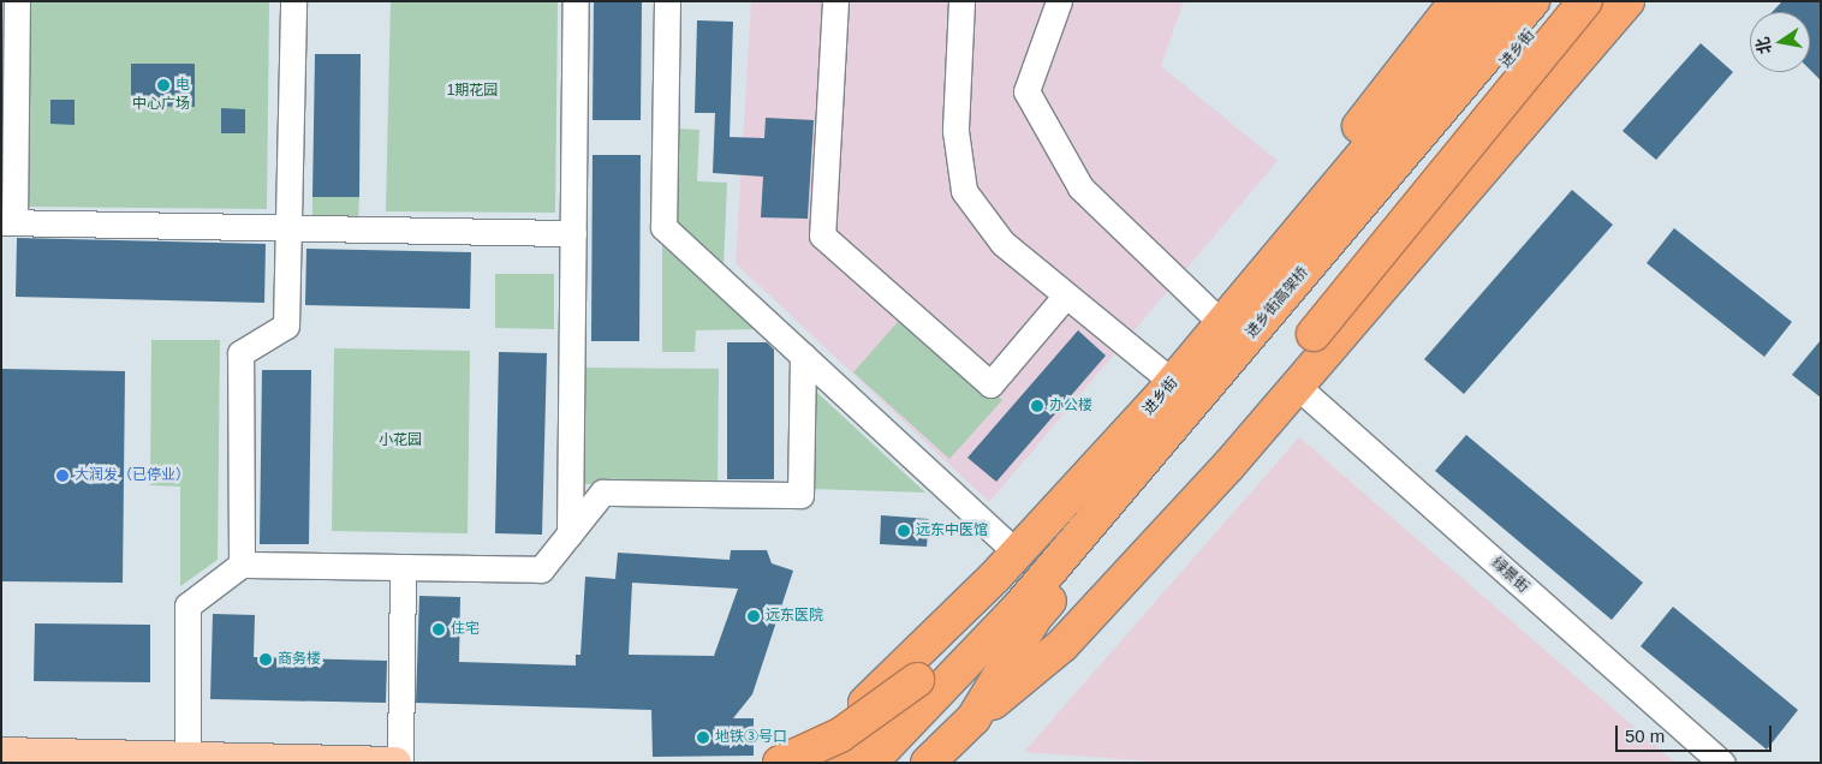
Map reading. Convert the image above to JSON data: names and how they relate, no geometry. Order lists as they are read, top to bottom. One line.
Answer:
{"streets":{"highway":["进乡街","进乡街高架桥"],"street":["绿景街"]},"parks":["1期花园","中心广场","小花园"],"places":["电","办公楼","大润发（已停业）","远东中医馆","远东医院","住宅","商务楼","地铁③号口"],"scale_bar":"50 m","north":"left"}
